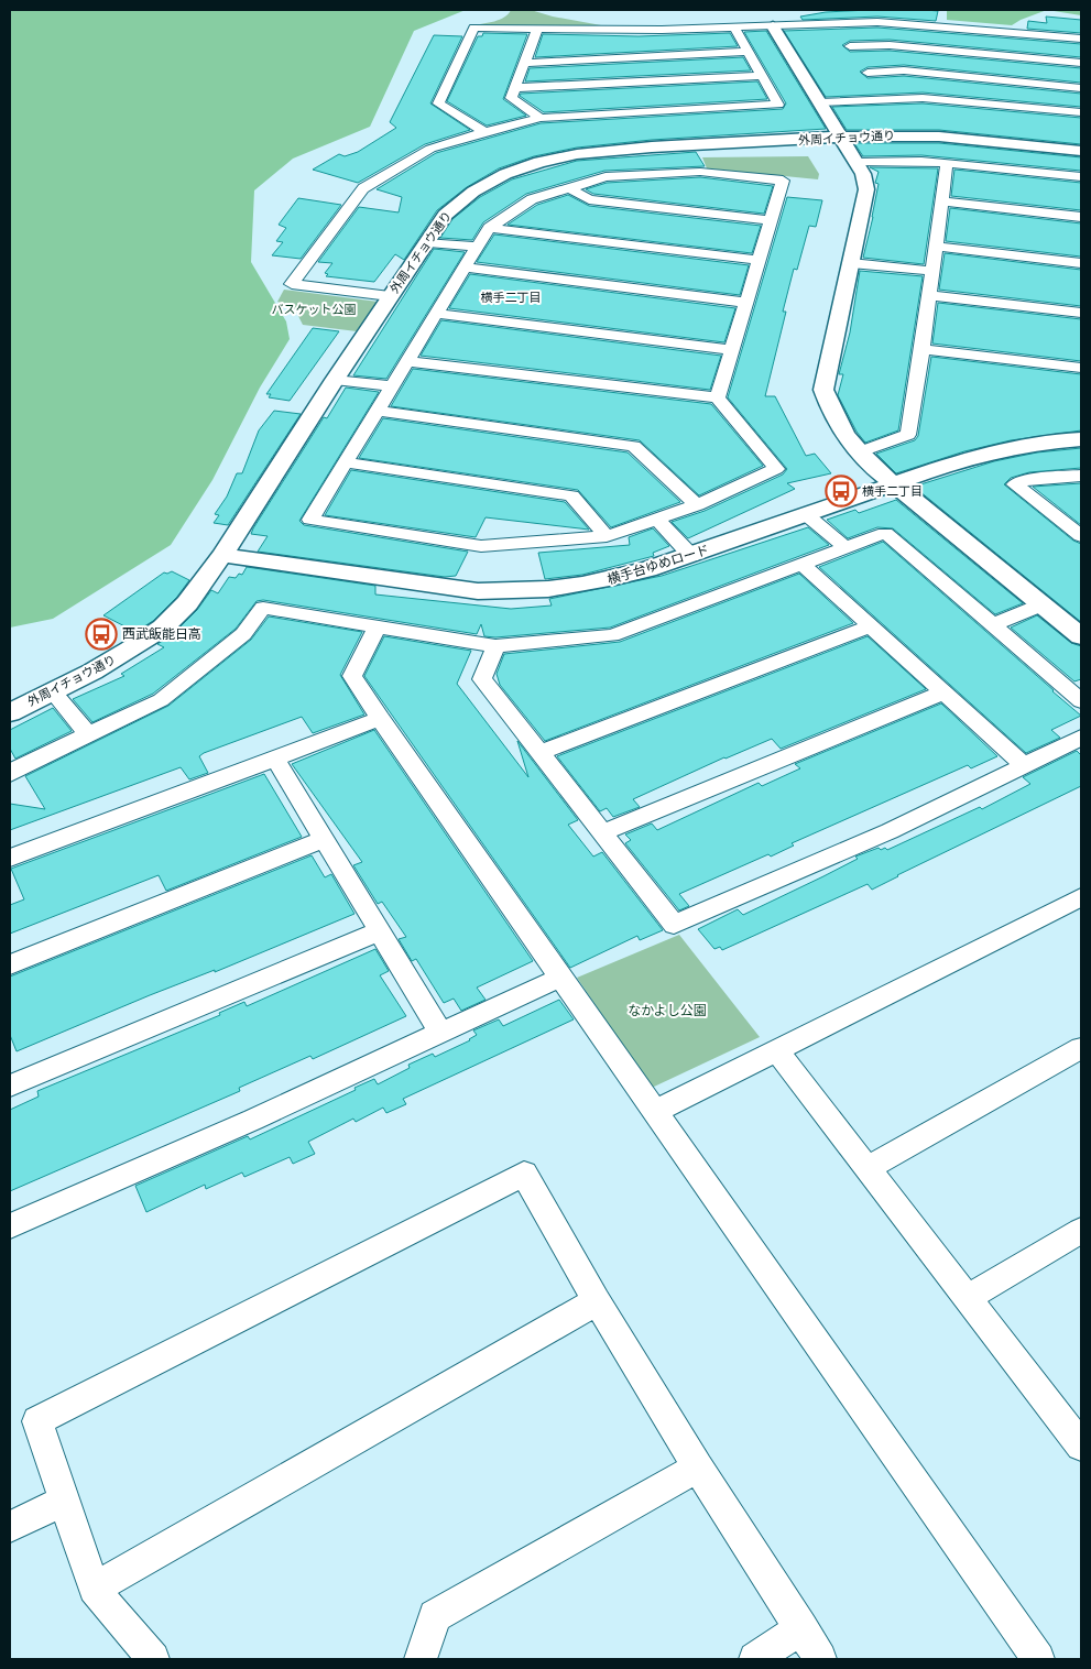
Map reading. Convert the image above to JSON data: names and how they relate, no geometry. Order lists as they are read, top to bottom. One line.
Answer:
{"streets":{"street":["外周イチョウ通り","横手台ゆめロード"]},"crossings":[["外周イチョウ通り","横手台ゆめロード"]],"districts":["横手二丁目"],"parks":["バスケット公園","なかよし公園"],"places":{"bus stop":["横手二丁目","西武飯能日高"]}}
